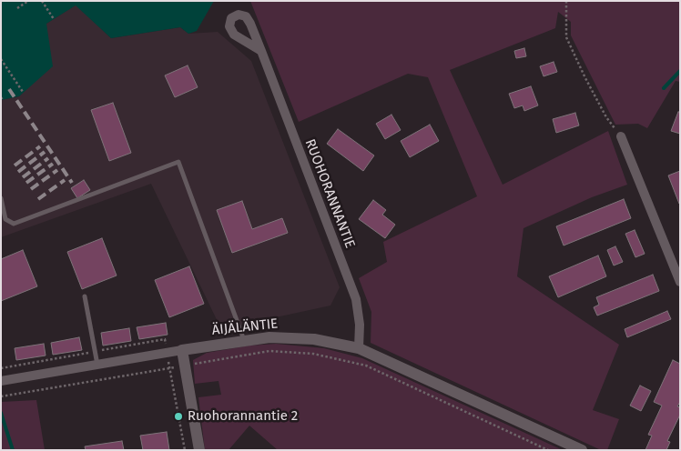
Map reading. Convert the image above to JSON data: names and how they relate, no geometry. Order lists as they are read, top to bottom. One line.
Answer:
{"streets":{"street":["RUOHORANNANTIE","ÄIJÄLÄNTIE"]},"crossings":[["RUOHORANNANTIE","ÄIJÄLÄNTIE"]],"places":["Ruohorannantie 2"]}
